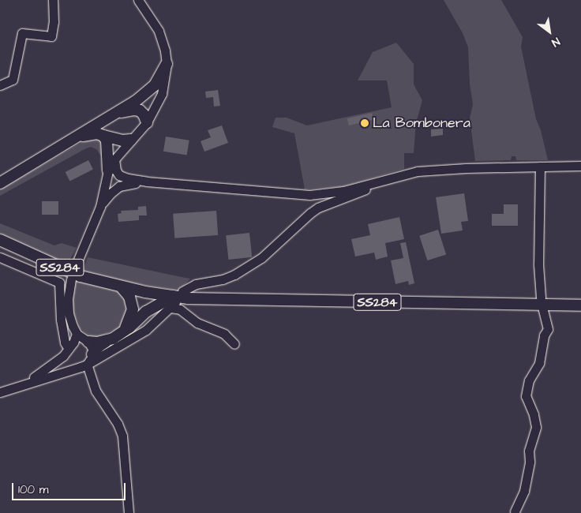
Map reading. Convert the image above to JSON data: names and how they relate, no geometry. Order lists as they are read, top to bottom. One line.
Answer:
{"streets":{"main road":["SS284"]},"places":["La Bombonera"],"scale_bar":"100 m","north":"bottom right"}
